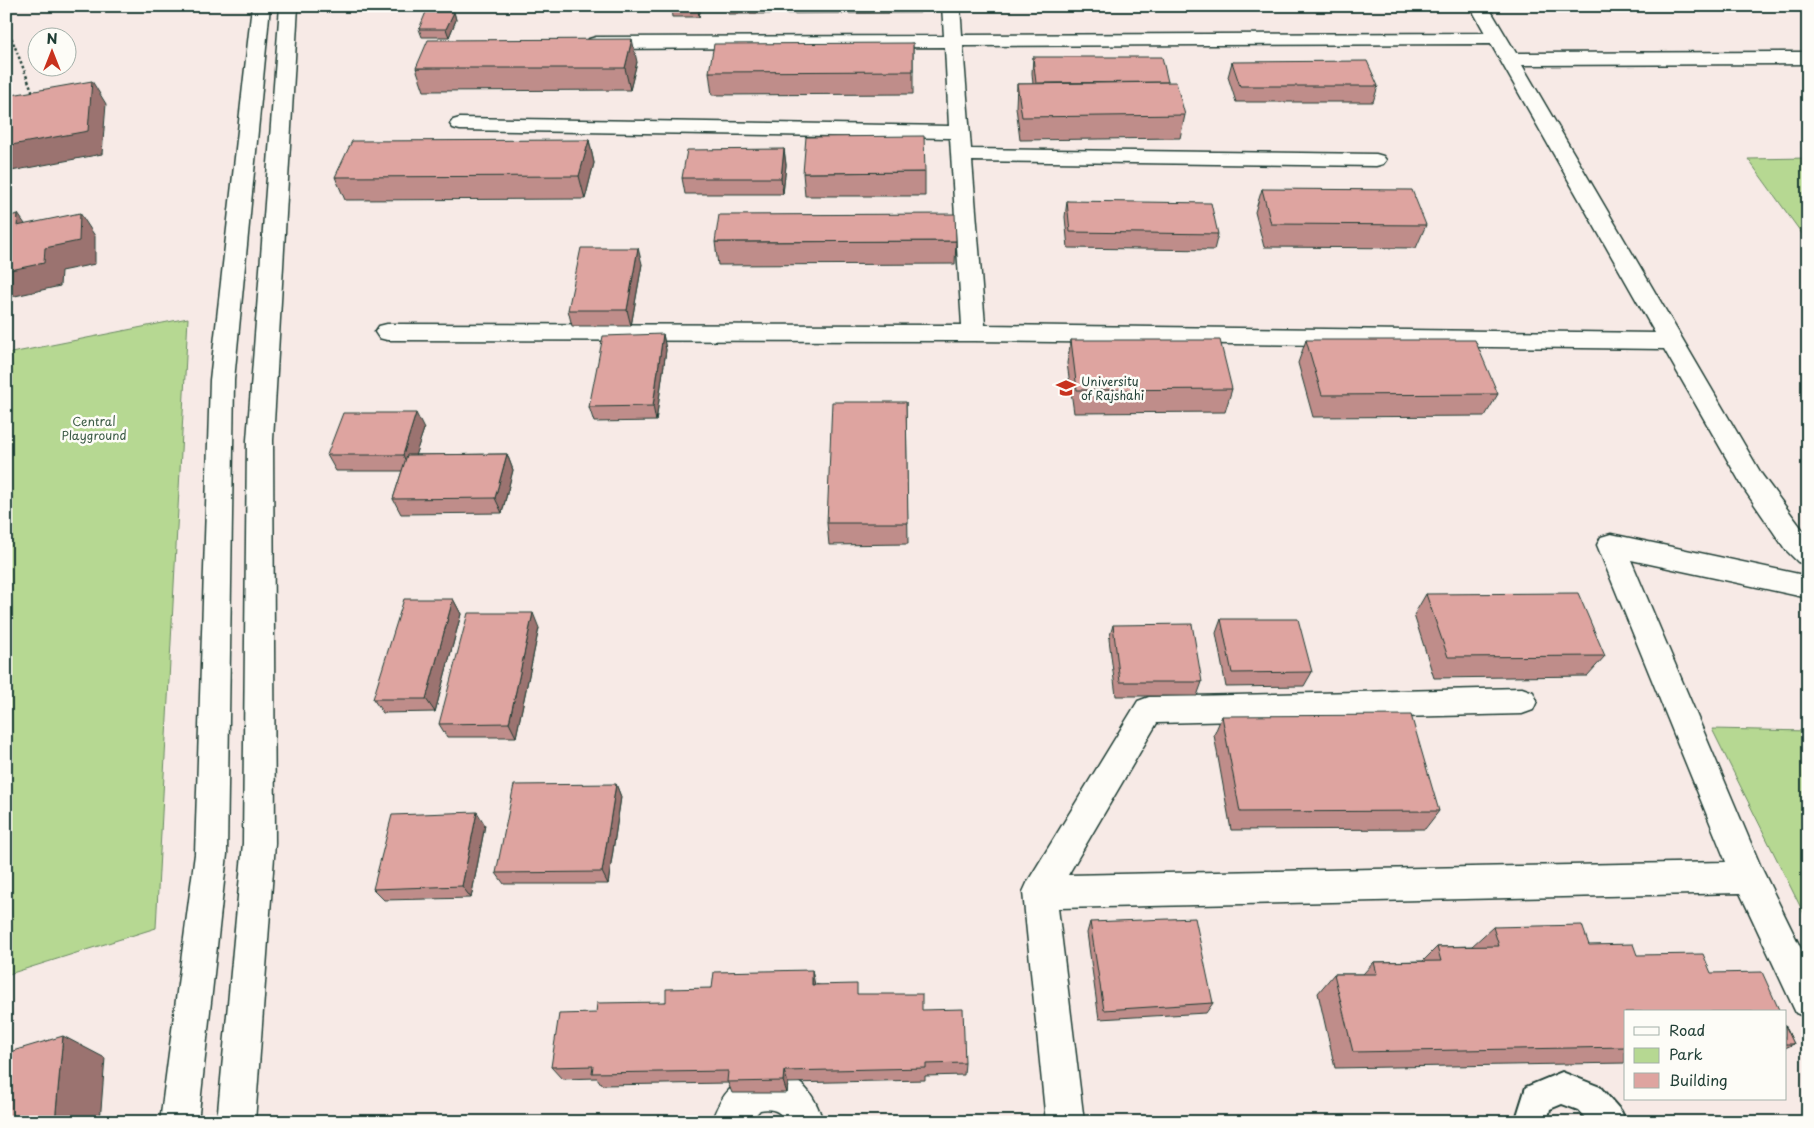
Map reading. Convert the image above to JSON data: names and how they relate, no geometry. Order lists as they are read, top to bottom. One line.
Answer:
{"parks":["Central Playground"],"places":{"school or university":["University of Rajshahi"]},"legend":["Road","Park","Building"],"north":"top"}
